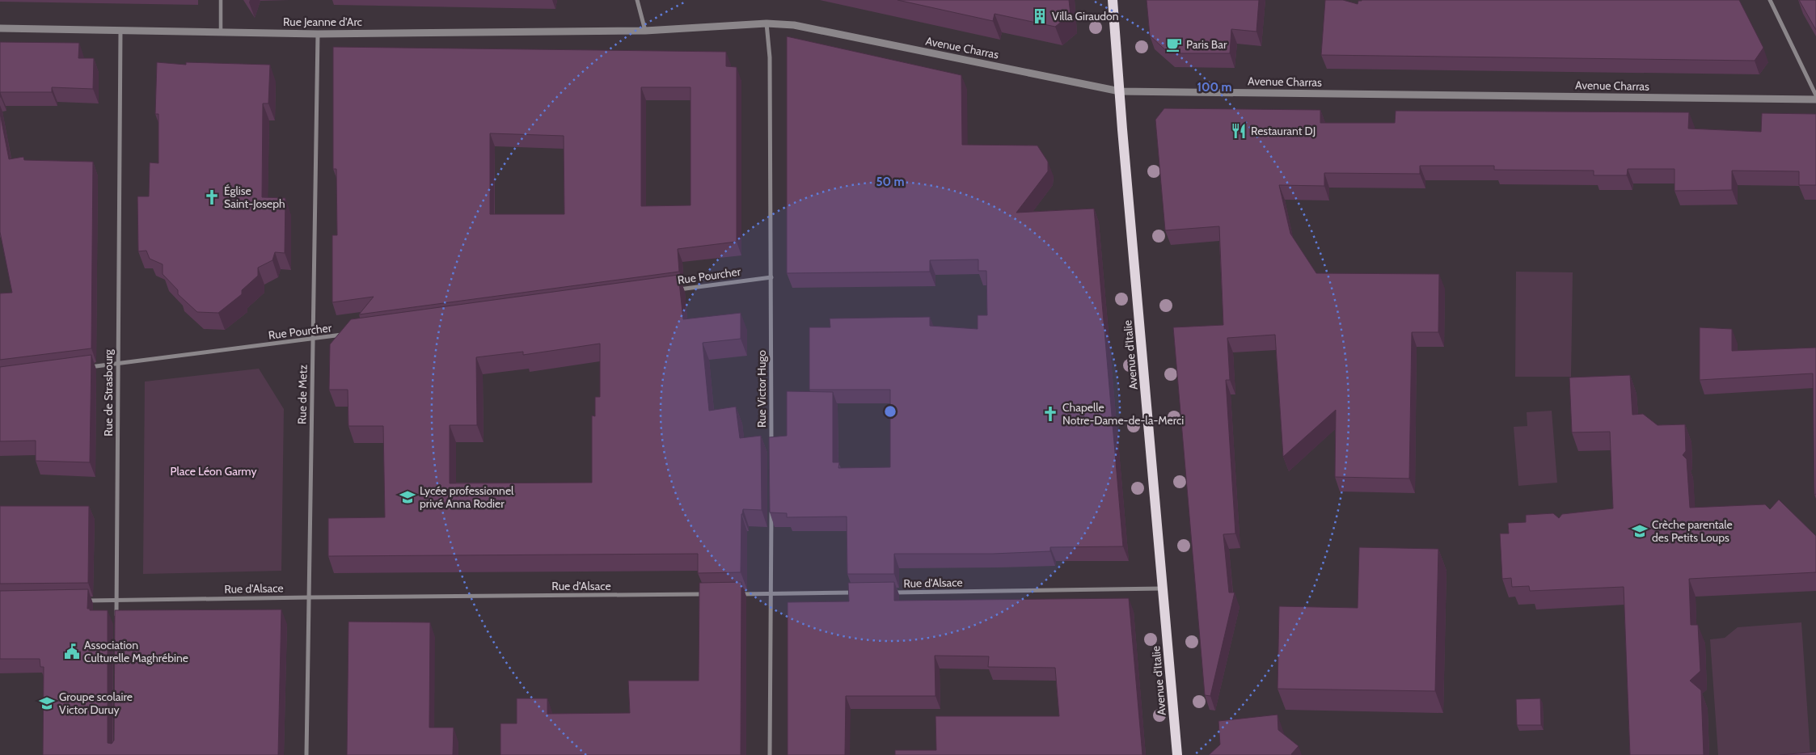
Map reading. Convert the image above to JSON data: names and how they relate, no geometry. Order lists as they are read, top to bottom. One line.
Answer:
{"streets":{"main road":["Avenue d'Italie"],"street":["Rue Jeanne d'Arc","Avenue Charras","Rue Pourcher","Rue Victor Hugo","Rue de Strasbourg","Rue de Metz","Rue d'Alsace"]},"crossings":[["Rue Jeanne d'Arc","Avenue Charras"],["Rue Jeanne d'Arc","Rue de Strasbourg"],["Rue Jeanne d'Arc","Rue de Metz"],["Avenue Charras","Avenue d'Italie"],["Avenue Charras","Rue Victor Hugo"],["Rue Pourcher","Rue Victor Hugo"],["Rue Pourcher","Rue de Strasbourg"],["Rue Pourcher","Rue de Metz"],["Avenue d'Italie","Rue d'Alsace"],["Rue de Strasbourg","Rue d'Alsace"],["Rue de Metz","Rue d'Alsace"]],"parks":["Place Léon Garmy"],"places":{"building":["Villa Giraudon"],"cafe":["Paris Bar"],"restaurant":["Restaurant DJ"],"church":["Église Saint-Joseph","Chapelle Notre-Dame-de-la-Merci"],"school or university":["Lycée professionnel privé Anna Rodier","Crèche parentale des Petits Loups","Groupe scolaire Victor Duruy"],"public building":["Association Culturelle Maghrébine"]},"rings":["100 m","50 m"]}
